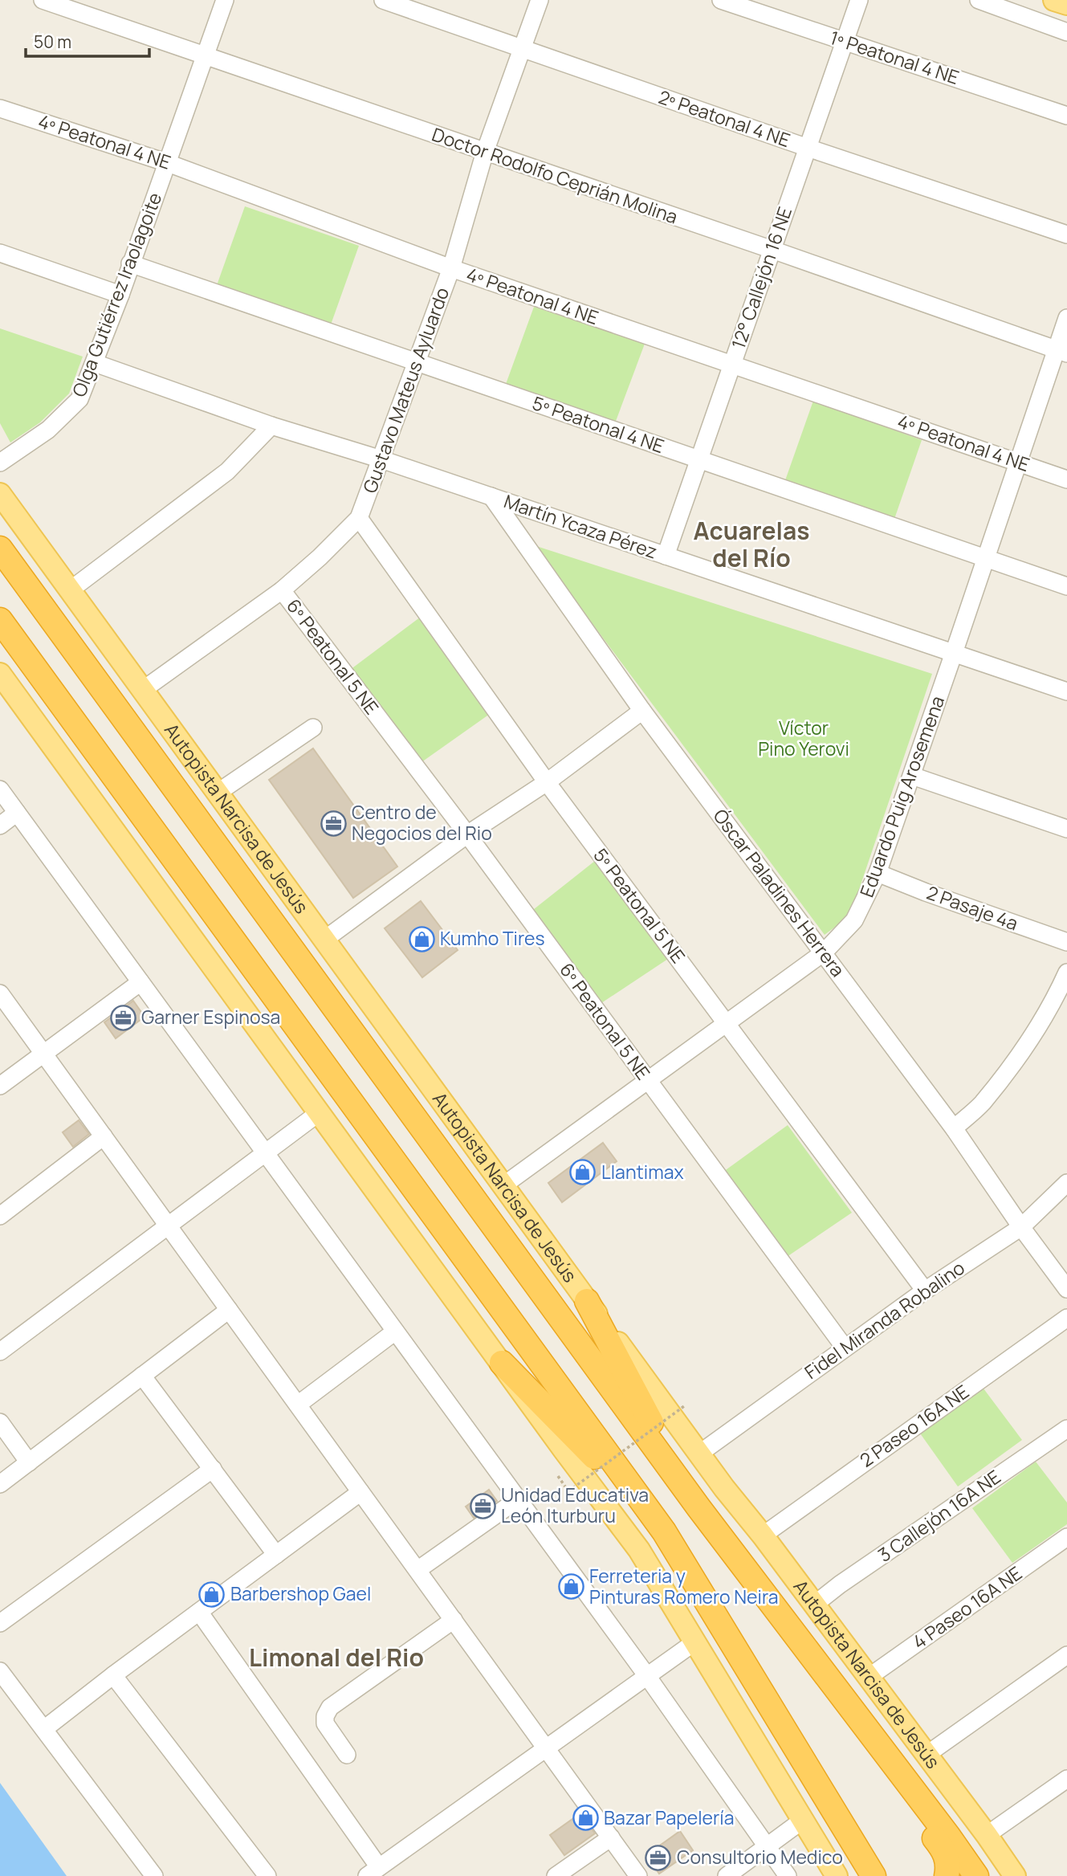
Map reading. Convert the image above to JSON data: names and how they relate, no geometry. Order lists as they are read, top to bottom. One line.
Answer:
{"streets":{"highway":["Autopista Narcisa de Jesús"],"street":["1º Peatonal 4 NE","2º Peatonal 4 NE","4º Peatonal 4 NE","Doctor Rodolfo Ceprián Molina","12° Callejón 16 NE","Olga Gutiérrez Iraolagoite","Gustavo Mateus Ayluardo","5º Peatonal 4 NE","Martín Ycaza Pérez","6º Peatonal 5 NE","Eduardo Puig Arosemena","Óscar Paladines Herrera","5º Peatonal 5 NE","2 Pasaje 4a","Fidel Miranda Robalino","2 Paseo 16A NE","3 Callejón 16A NE","4 Paseo 16A NE"]},"crossings":[["1º Peatonal 4 NE","12° Callejón 16 NE"],["2º Peatonal 4 NE","12° Callejón 16 NE"],["2º Peatonal 4 NE","Gustavo Mateus Ayluardo"],["4º Peatonal 4 NE","12° Callejón 16 NE"],["4º Peatonal 4 NE","Olga Gutiérrez Iraolagoite"],["4º Peatonal 4 NE","Gustavo Mateus Ayluardo"],["4º Peatonal 4 NE","Eduardo Puig Arosemena"],["Doctor Rodolfo Ceprián Molina","12° Callejón 16 NE"],["Doctor Rodolfo Ceprián Molina","Olga Gutiérrez Iraolagoite"],["Doctor Rodolfo Ceprián Molina","Gustavo Mateus Ayluardo"],["Doctor Rodolfo Ceprián Molina","Eduardo Puig Arosemena"],["12° Callejón 16 NE","5º Peatonal 4 NE"],["12° Callejón 16 NE","Martín Ycaza Pérez"],["Olga Gutiérrez Iraolagoite","5º Peatonal 4 NE"],["Olga Gutiérrez Iraolagoite","Martín Ycaza Pérez"],["Gustavo Mateus Ayluardo","5º Peatonal 4 NE"],["Gustavo Mateus Ayluardo","Martín Ycaza Pérez"],["Gustavo Mateus Ayluardo","6º Peatonal 5 NE"],["Gustavo Mateus Ayluardo","Autopista Narcisa de Jesús"],["Gustavo Mateus Ayluardo","5º Peatonal 5 NE"],["5º Peatonal 4 NE","Eduardo Puig Arosemena"],["Martín Ycaza Pérez","Eduardo Puig Arosemena"],["Martín Ycaza Pérez","Óscar Paladines Herrera"],["6º Peatonal 5 NE","Eduardo Puig Arosemena"],["6º Peatonal 5 NE","Fidel Miranda Robalino"],["Eduardo Puig Arosemena","Autopista Narcisa de Jesús"],["Eduardo Puig Arosemena","Óscar Paladines Herrera"],["Eduardo Puig Arosemena","5º Peatonal 5 NE"],["Eduardo Puig Arosemena","2 Pasaje 4a"],["Autopista Narcisa de Jesús","Fidel Miranda Robalino"],["Autopista Narcisa de Jesús","2 Paseo 16A NE"],["Autopista Narcisa de Jesús","3 Callejón 16A NE"],["Autopista Narcisa de Jesús","4 Paseo 16A NE"],["Óscar Paladines Herrera","Fidel Miranda Robalino"],["5º Peatonal 5 NE","Fidel Miranda Robalino"]],"districts":["Acuarelas del Río","Limonal del Rio"],"parks":["Víctor Pino Yerovi"],"places":{"office":["Centro de Negocios del Rio","Garner Espinosa","Unidad Educativa León Iturburu","Consultorio Medico"],"shop":["Kumho Tires","Llantimax","Ferreteria y Pinturas Romero Neira","Barbershop Gael","Bazar Papelería"]},"scale_bar":"50 m"}
